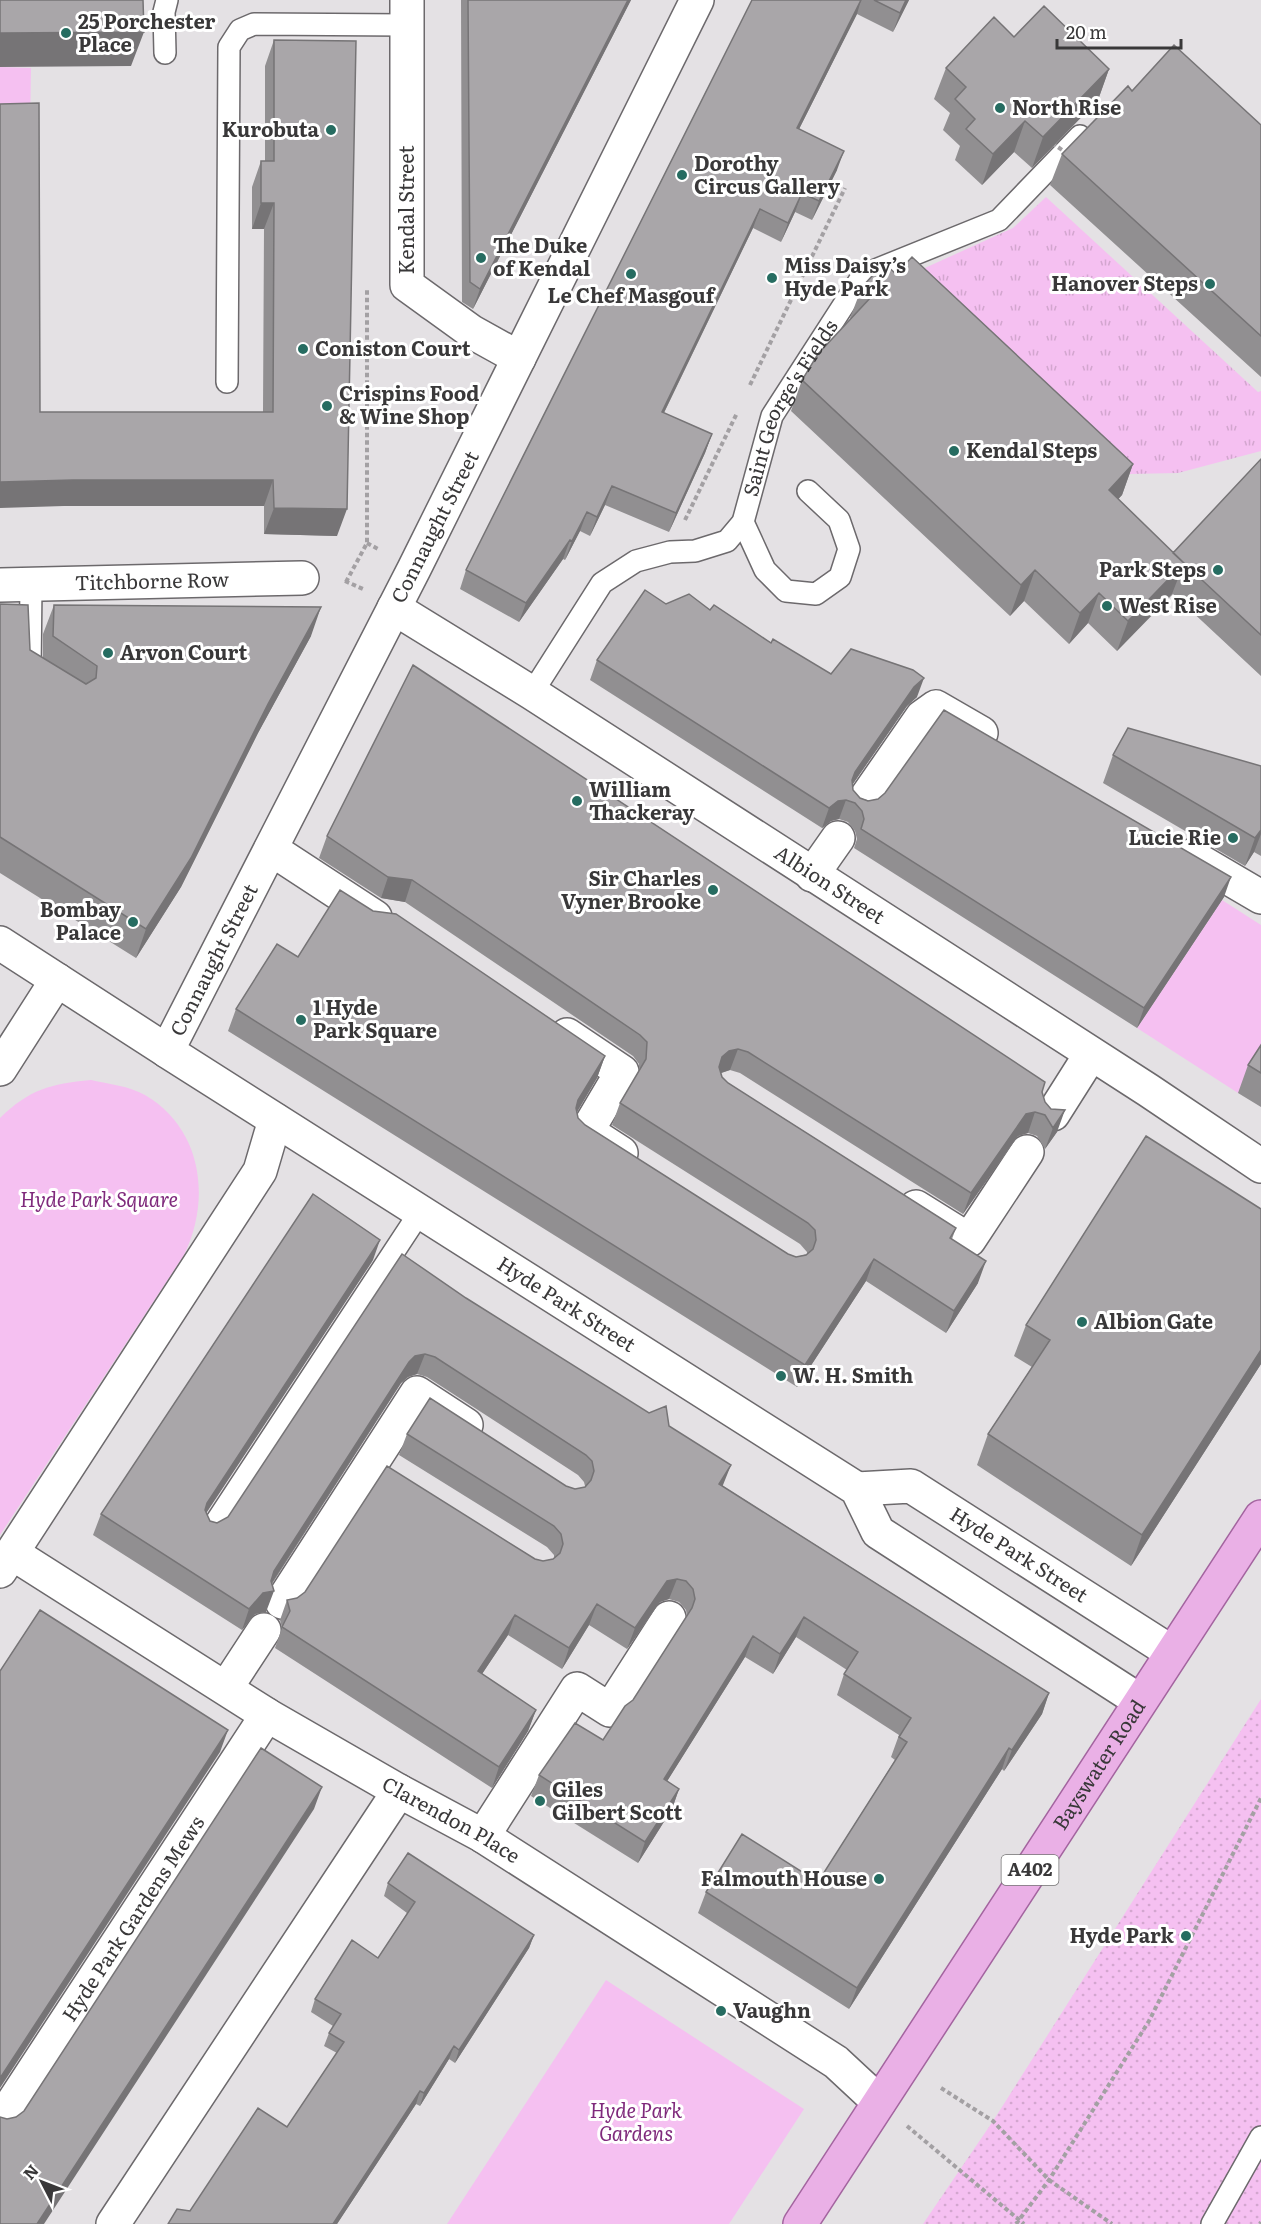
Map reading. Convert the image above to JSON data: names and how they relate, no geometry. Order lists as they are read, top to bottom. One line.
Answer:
{"streets":{"main road":["Bayswater Road","A402"],"street":["Kendal Street","Connaught Street","Titchborne Row","Albion Street","Hyde Park Street","Clarendon Place","Hyde Park Gardens Mews"],"lane":["Saint George's Fields"]},"crossings":[["Kendal Street","Connaught Street"],["Saint George's Fields","Albion Street"],["Connaught Street","Albion Street"],["Hyde Park Street","Bayswater Road"],["Bayswater Road","Clarendon Place"],["Clarendon Place","Hyde Park Gardens Mews"]],"parks":["Hyde Park Square","Hyde Park Gardens"],"places":["25 Porchester Place","North Rise","Kurobuta","Dorothy Circus Gallery","The Duke of Kendal","Le Chef Masgouf","Miss Daisy’s Hyde Park","Hanover Steps","Coniston Court","Crispins Food & Wine Shop","Kendal Steps","Park Steps","West Rise","Arvon Court","William Thackeray","Lucie Rie","Sir Charles Vyner Brooke","Bombay Palace","1 Hyde Park Square","Albion Gate","W. H. Smith","Giles Gilbert Scott","Falmouth House","Hyde Park","Vaughn"],"scale_bar":"20 m","north":"top left"}
